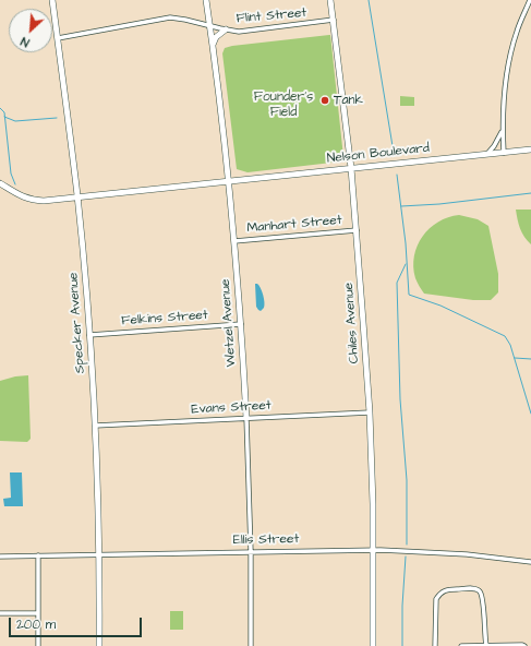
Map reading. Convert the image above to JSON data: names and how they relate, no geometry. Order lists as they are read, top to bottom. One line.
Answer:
{"streets":{"street":["Flint Street","Nelson Boulevard","Manhart Street","Felkins Street","Specker Avenue","Wetzel Avenue","Chiles Avenue","Evans Street","Ellis Street"]},"crossings":[["Flint Street","Specker Avenue"],["Flint Street","Wetzel Avenue"],["Flint Street","Chiles Avenue"],["Nelson Boulevard","Specker Avenue"],["Nelson Boulevard","Wetzel Avenue"],["Nelson Boulevard","Chiles Avenue"],["Manhart Street","Wetzel Avenue"],["Manhart Street","Chiles Avenue"],["Felkins Street","Specker Avenue"],["Felkins Street","Wetzel Avenue"],["Specker Avenue","Evans Street"],["Specker Avenue","Ellis Street"],["Wetzel Avenue","Evans Street"],["Wetzel Avenue","Ellis Street"],["Chiles Avenue","Evans Street"],["Chiles Avenue","Ellis Street"]],"parks":["Founder's Field"],"places":["Tank"],"scale_bar":"200 m","north":"bottom left"}
